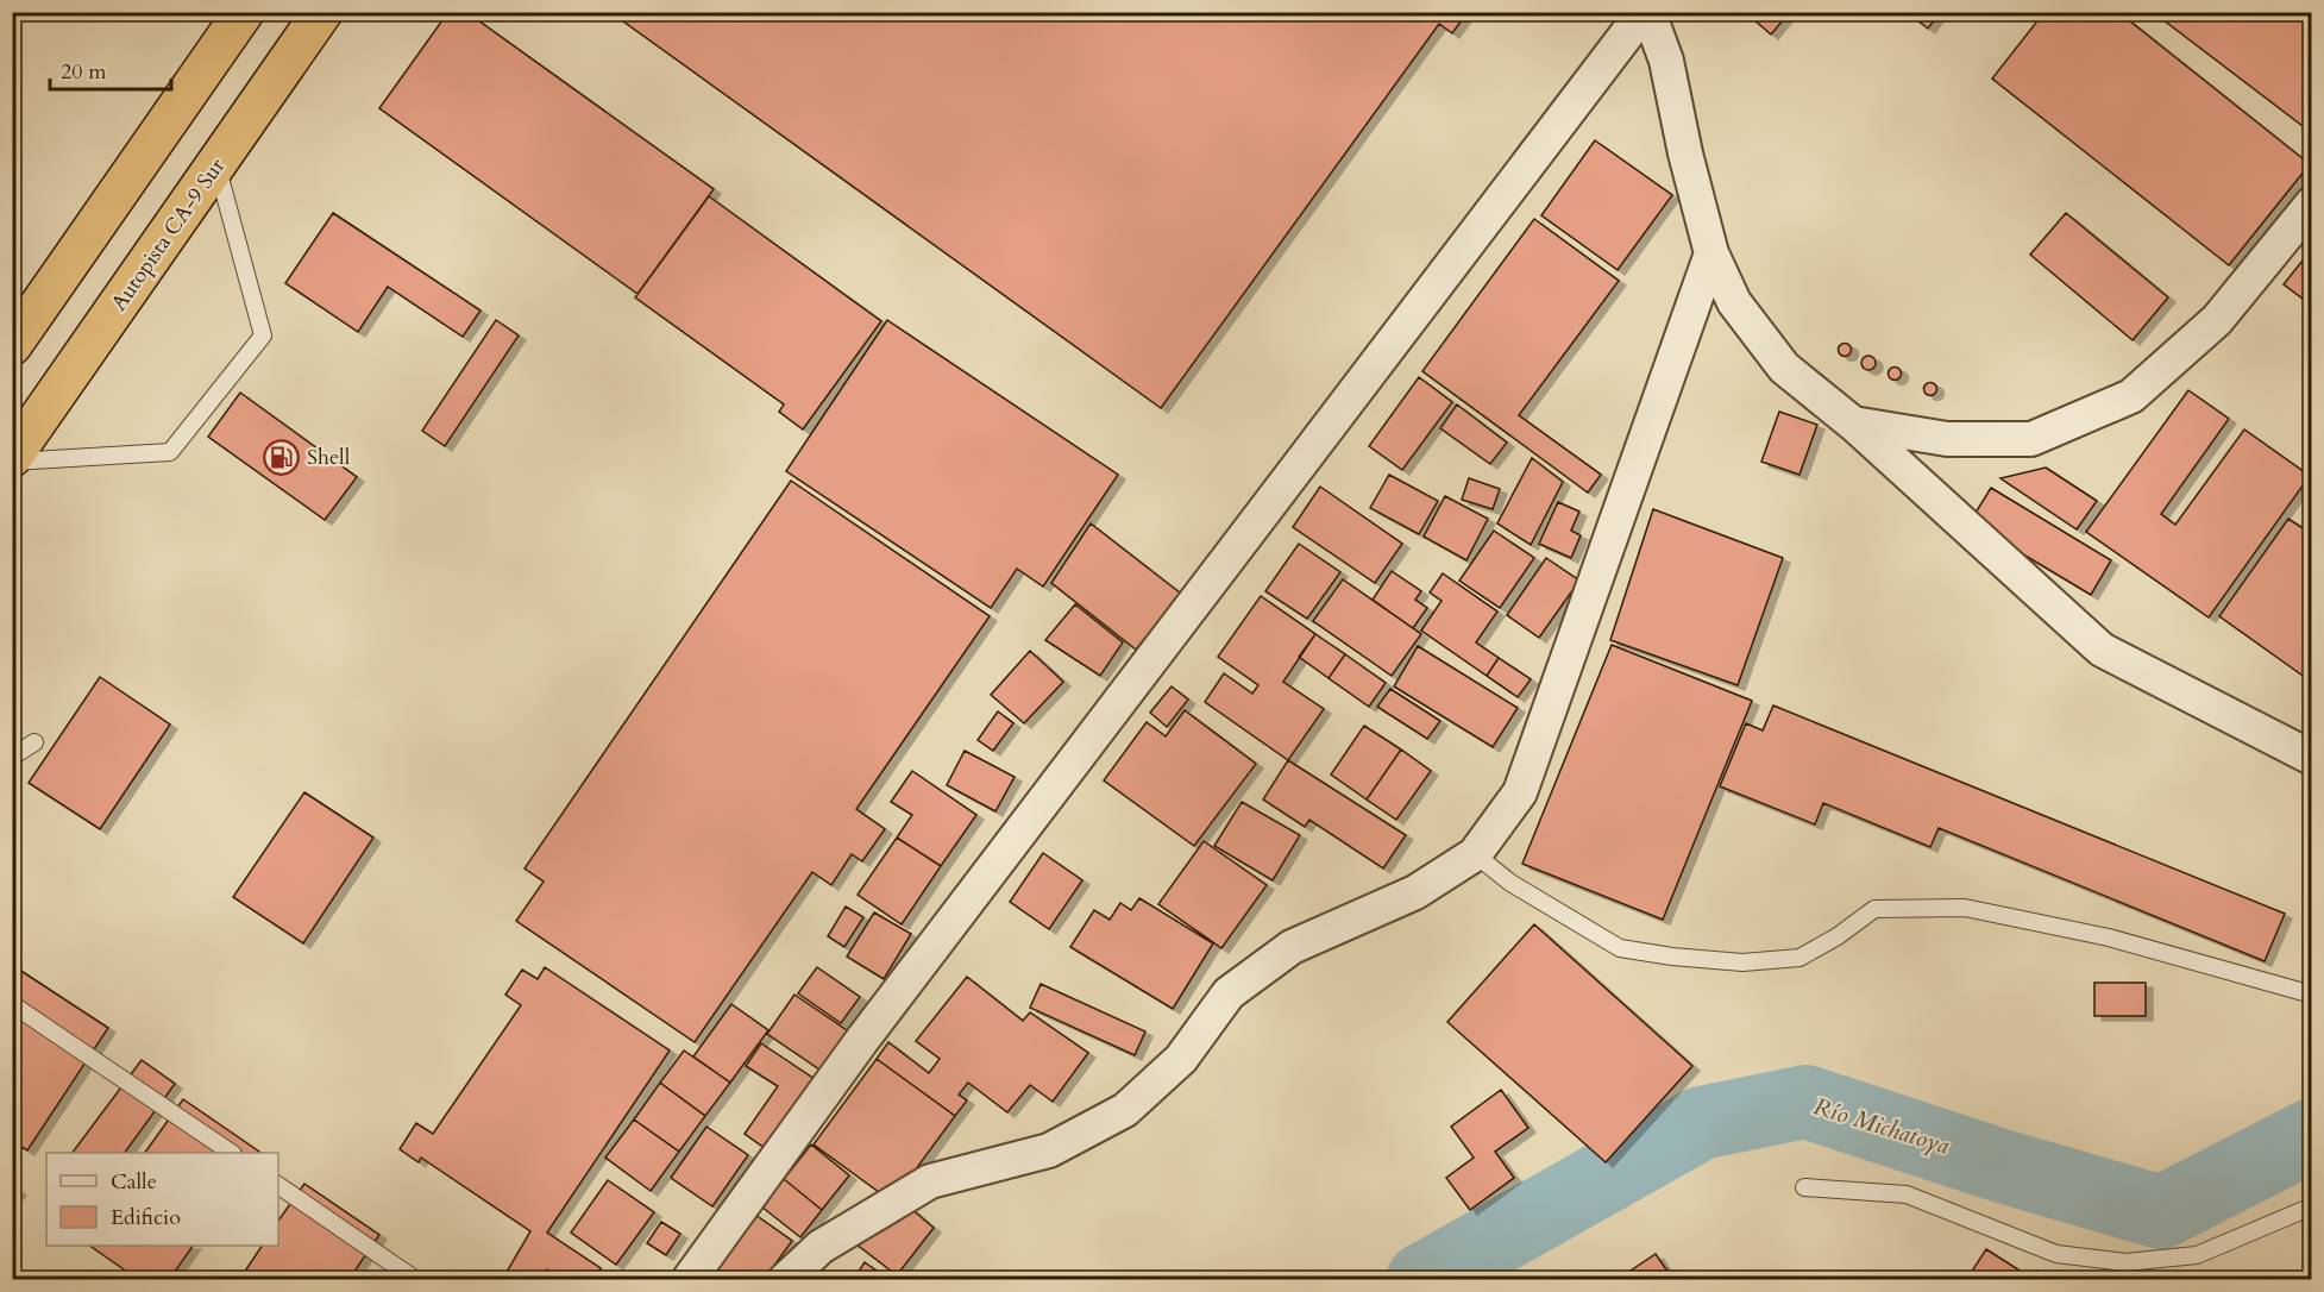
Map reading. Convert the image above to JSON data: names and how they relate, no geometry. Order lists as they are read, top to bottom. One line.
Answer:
{"streets":{"highway":["Autopista CA-9 Sur"]},"water":["Río Michatoya"],"places":{"fuel station":["Shell"]},"legend":["Calle","Edificio"],"scale_bar":"20 m"}
